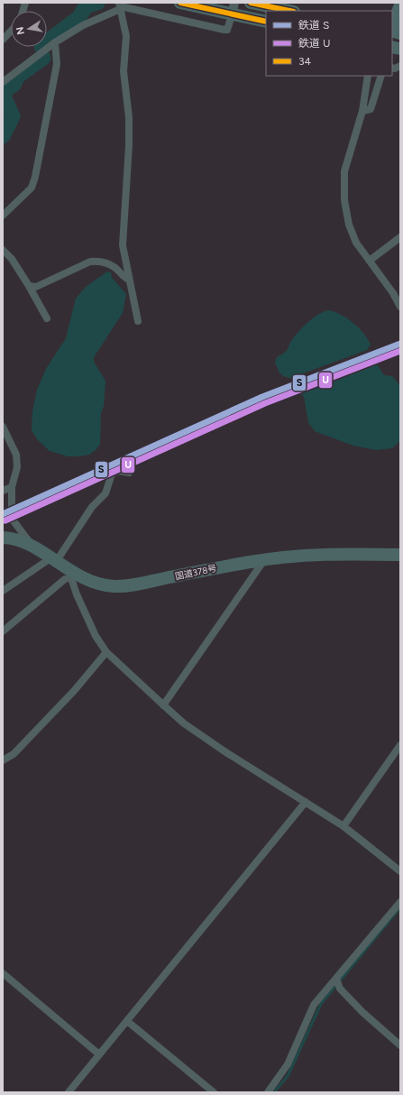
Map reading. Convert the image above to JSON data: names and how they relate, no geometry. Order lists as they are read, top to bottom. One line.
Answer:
{"streets":{"highway":["国道378号"]},"lines":["transit line 34","rail line S","rail line U"],"legend":["鉄道 S","鉄道 U","34"],"north":"left"}
